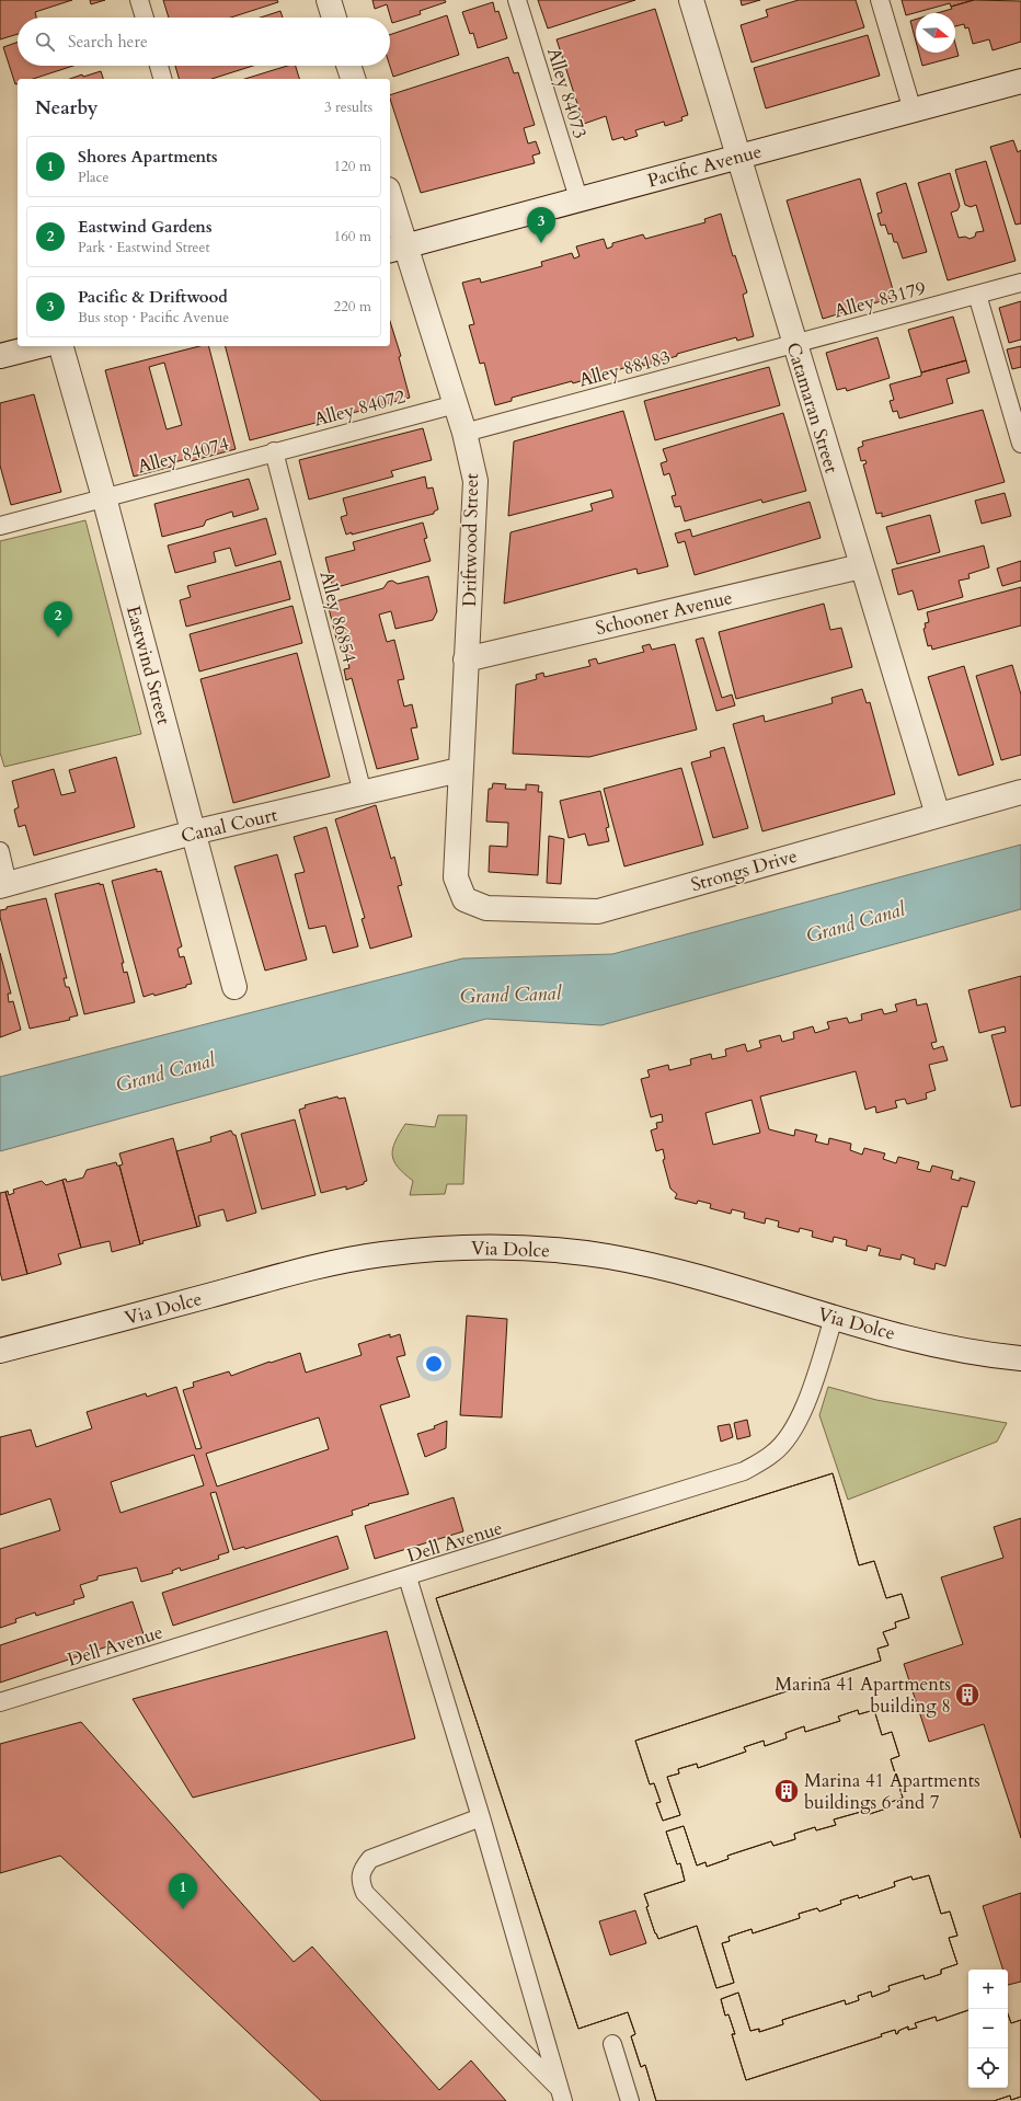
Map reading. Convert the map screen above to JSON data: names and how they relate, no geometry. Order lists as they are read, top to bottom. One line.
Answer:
{"streets":{"street":["Pacific Avenue","Catamaran Street","Driftwood Street","Schooner Avenue","Eastwind Street","Canal Court","Strongs Drive","Via Dolce"],"lane":["Alley 84073","Alley 83179","Alley 88183","Alley 84072","Alley 84074","Alley 86854","Dell Avenue"]},"crossings":[["Alley 84073","Pacific Avenue"],["Pacific Avenue","Catamaran Street"],["Pacific Avenue","Driftwood Street"],["Alley 83179","Alley 88183"],["Alley 83179","Catamaran Street"],["Alley 88183","Catamaran Street"],["Alley 88183","Driftwood Street"],["Alley 84072","Alley 84074"],["Alley 84072","Driftwood Street"],["Alley 84072","Alley 86854"],["Catamaran Street","Schooner Avenue"],["Catamaran Street","Strongs Drive"],["Alley 84074","Alley 86854"],["Alley 84074","Eastwind Street"],["Driftwood Street","Schooner Avenue"],["Driftwood Street","Canal Court"],["Driftwood Street","Strongs Drive"],["Alley 86854","Canal Court"],["Eastwind Street","Canal Court"],["Via Dolce","Dell Avenue"]],"water":["Grand Canal"],"places":{"building":["Marina 41 Apartments building 8","Marina 41 Apartments buildings 6 and 7"]},"north":"right","page":{"search":"Search here","heading":["Nearby","3 results"],"list":[{"mark":"1","name":"Shores Apartments","note":"Place","value":"120 m"},{"mark":"2","name":"Eastwind Gardens","note":"Park · Eastwind Street","value":"160 m"},{"mark":"3","name":"Pacific & Driftwood","note":"Bus stop · Pacific Avenue","value":"220 m"}],"pins":["3","2","1"],"map_buttons":["+","−"]}}
